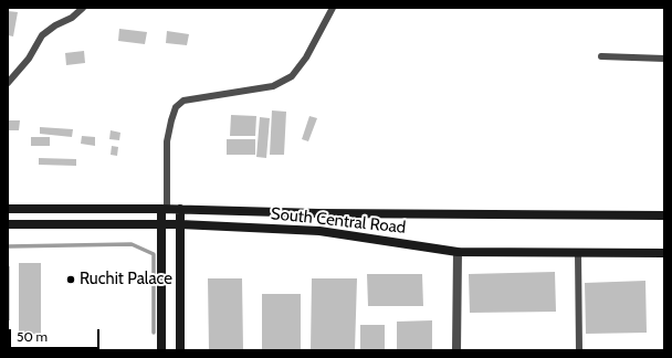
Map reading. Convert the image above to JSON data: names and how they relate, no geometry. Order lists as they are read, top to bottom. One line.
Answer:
{"streets":{"main road":["South Central Road"]},"places":["Ruchit Palace"],"scale_bar":"50 m"}
